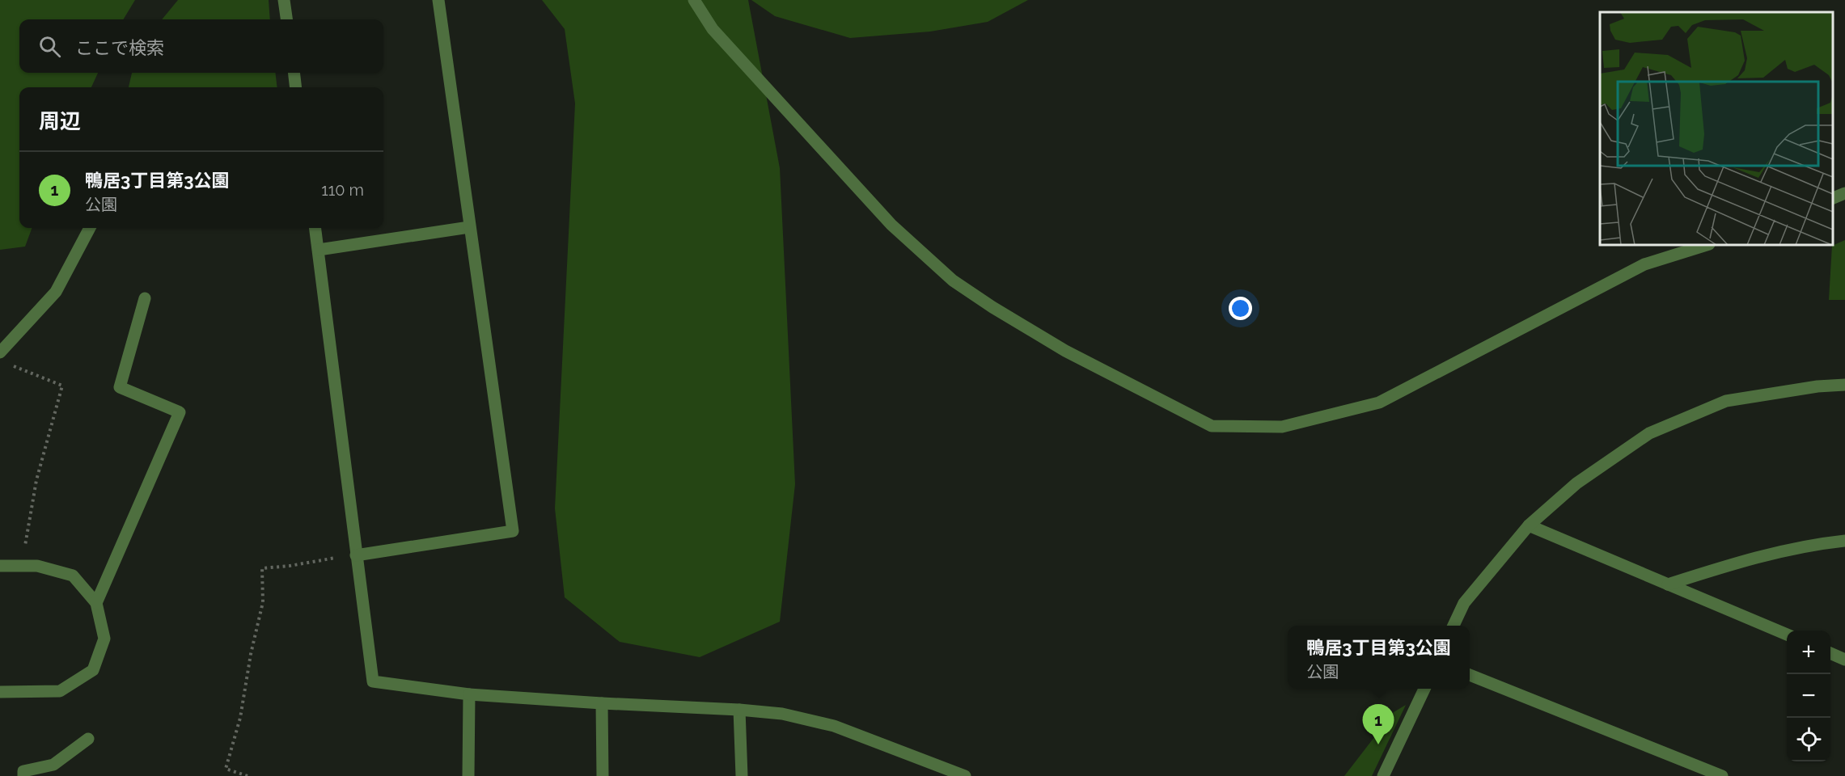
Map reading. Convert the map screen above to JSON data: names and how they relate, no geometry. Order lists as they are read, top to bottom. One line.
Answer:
{"page":{"search":"ここで検索","heading":"周辺","list":[{"mark":"1","name":"鴨居3丁目第3公園","note":"公園","value":"110 m"}],"popup":["鴨居3丁目第3公園","公園"],"map_buttons":["+","−"],"pins":"1"}}
